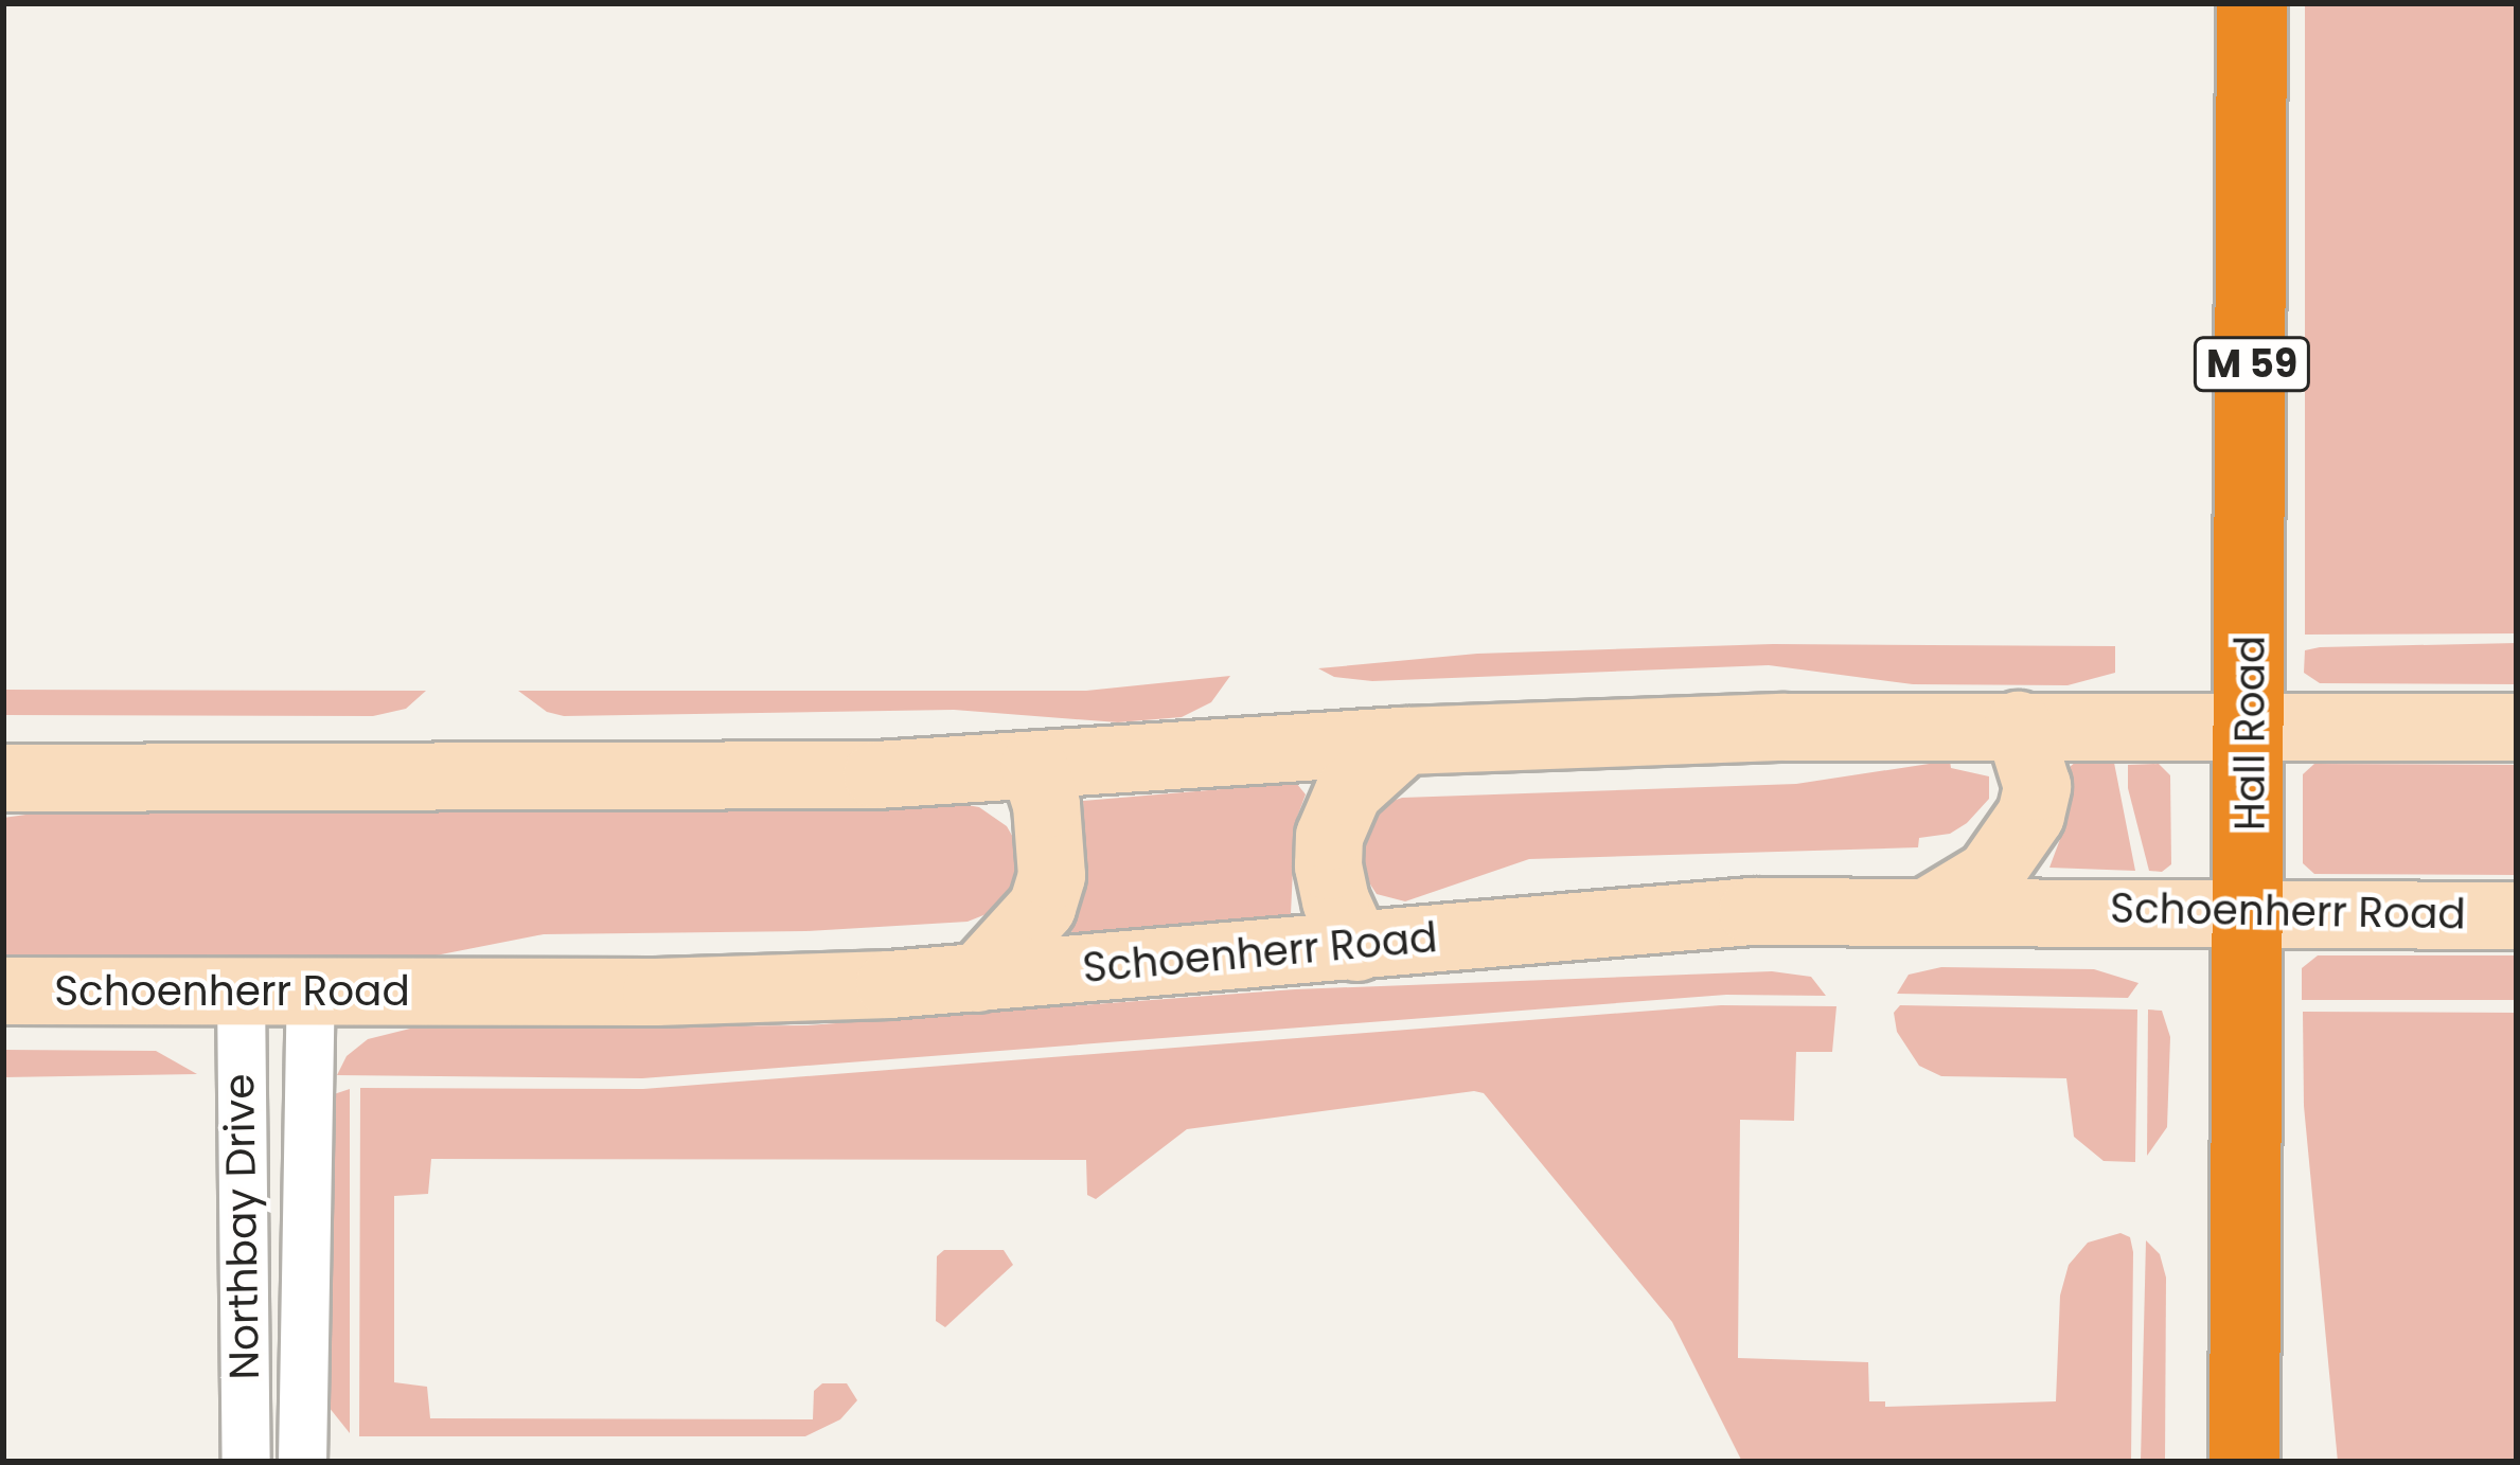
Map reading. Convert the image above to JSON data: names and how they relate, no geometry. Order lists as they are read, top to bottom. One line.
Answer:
{"streets":{"highway":["M 59","Hall Road"],"main road":["Schoenherr Road"],"street":["Northbay Drive"]},"crossings":[["Hall Road","Schoenherr Road"],["Schoenherr Road","Northbay Drive"]]}
